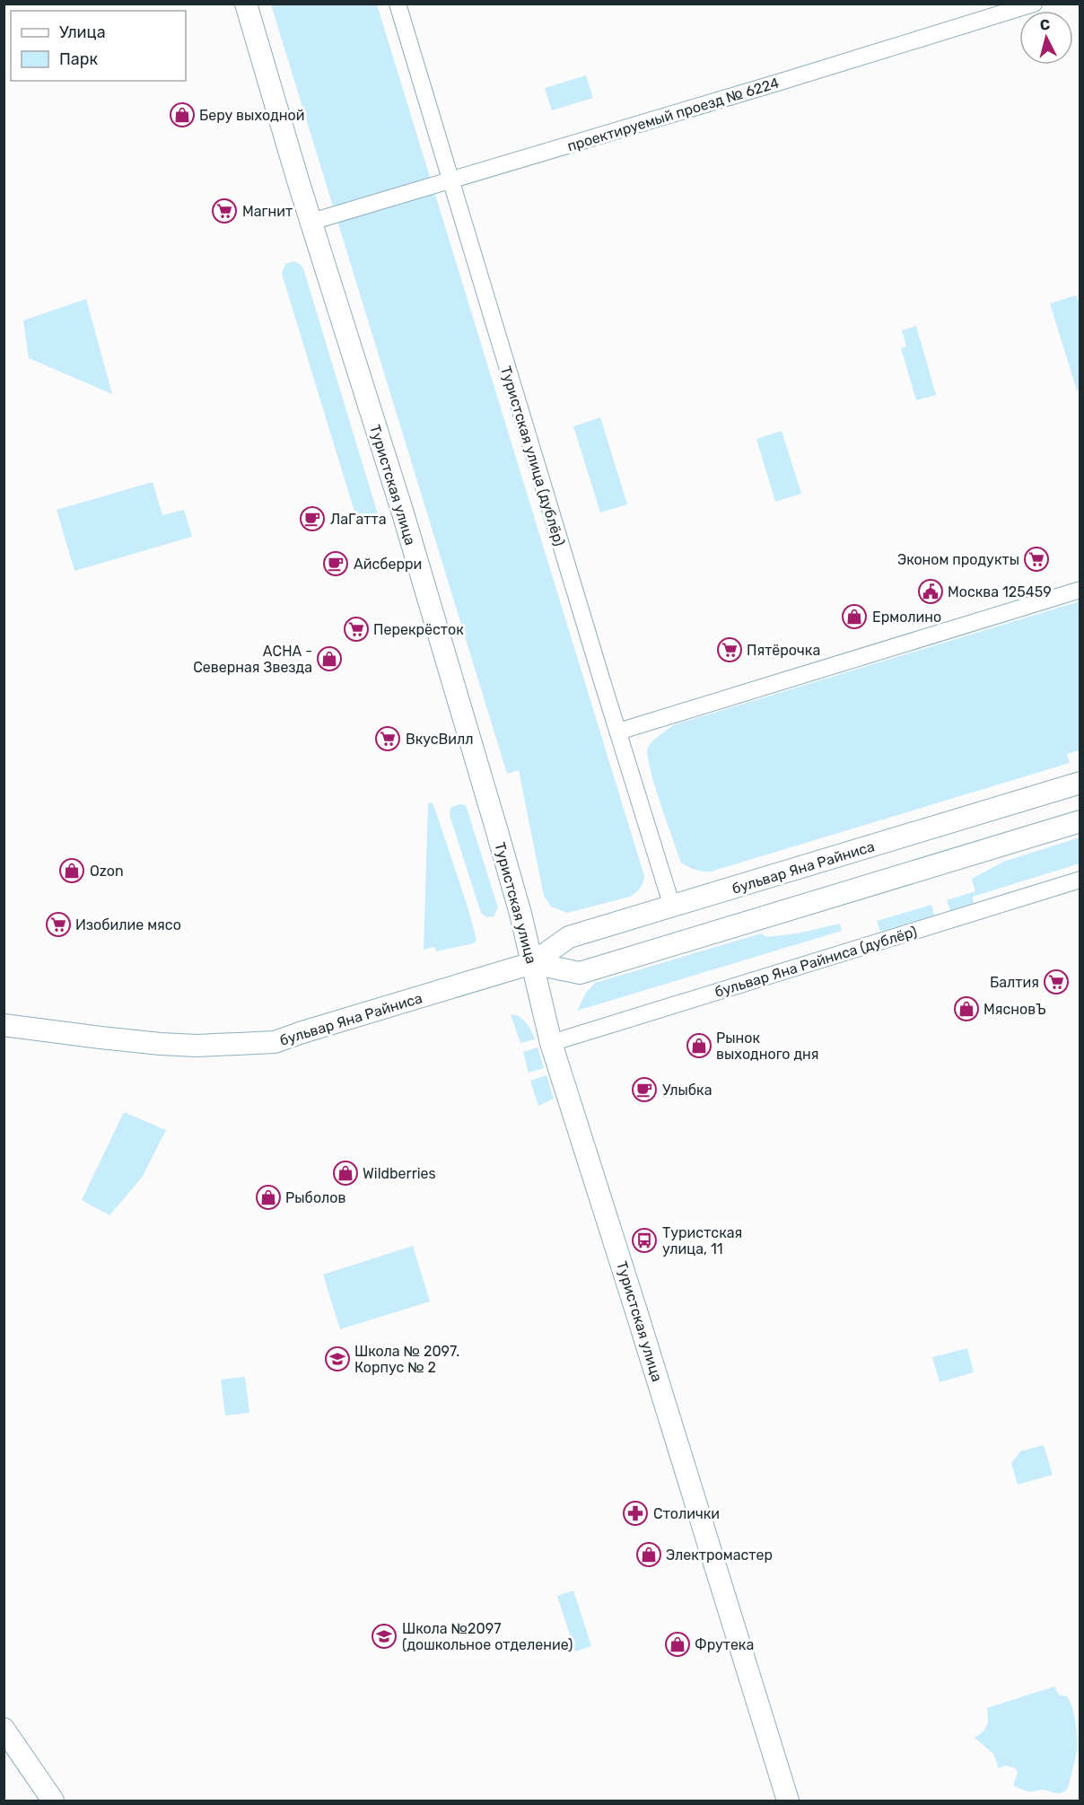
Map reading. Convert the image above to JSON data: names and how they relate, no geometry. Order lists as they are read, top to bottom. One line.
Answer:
{"streets":{"main road":["Туристская улица","бульвар Яна Райниса"],"street":["проектируемый проезд № 6224","Туристская улица (дублёр)","бульвар Яна Райниса (дублёр)"]},"crossings":[["проектируемый проезд № 6224","Туристская улица (дублёр)"],["проектируемый проезд № 6224","Туристская улица"],["Туристская улица (дублёр)","бульвар Яна Райниса"],["Туристская улица","бульвар Яна Райниса"],["Туристская улица","бульвар Яна Райниса (дублёр)"]],"places":{"shop":["Беру выходной","Ермолино","АСНА - Северная Звезда","Ozon","МясновЪ","Рынок выходного дня","Wildberries","Рыболов","Электромастер","Фрутека"],"supermarket":["Магнит","Эконом продукты","Перекрёсток","Пятёрочка","ВкусВилл","Изобилие мясо","Балтия"],"cafe":["ЛаГатта","Айсберри","Улыбка"],"public building":["Москва 125459"],"bus stop":["Туристская улица, 11"],"school or university":["Школа № 2097. Корпус № 2","Школа №2097 (дошкольное отделение)"],"pharmacy":["Столички"]},"legend":["Улица","Парк"],"north":"top"}
